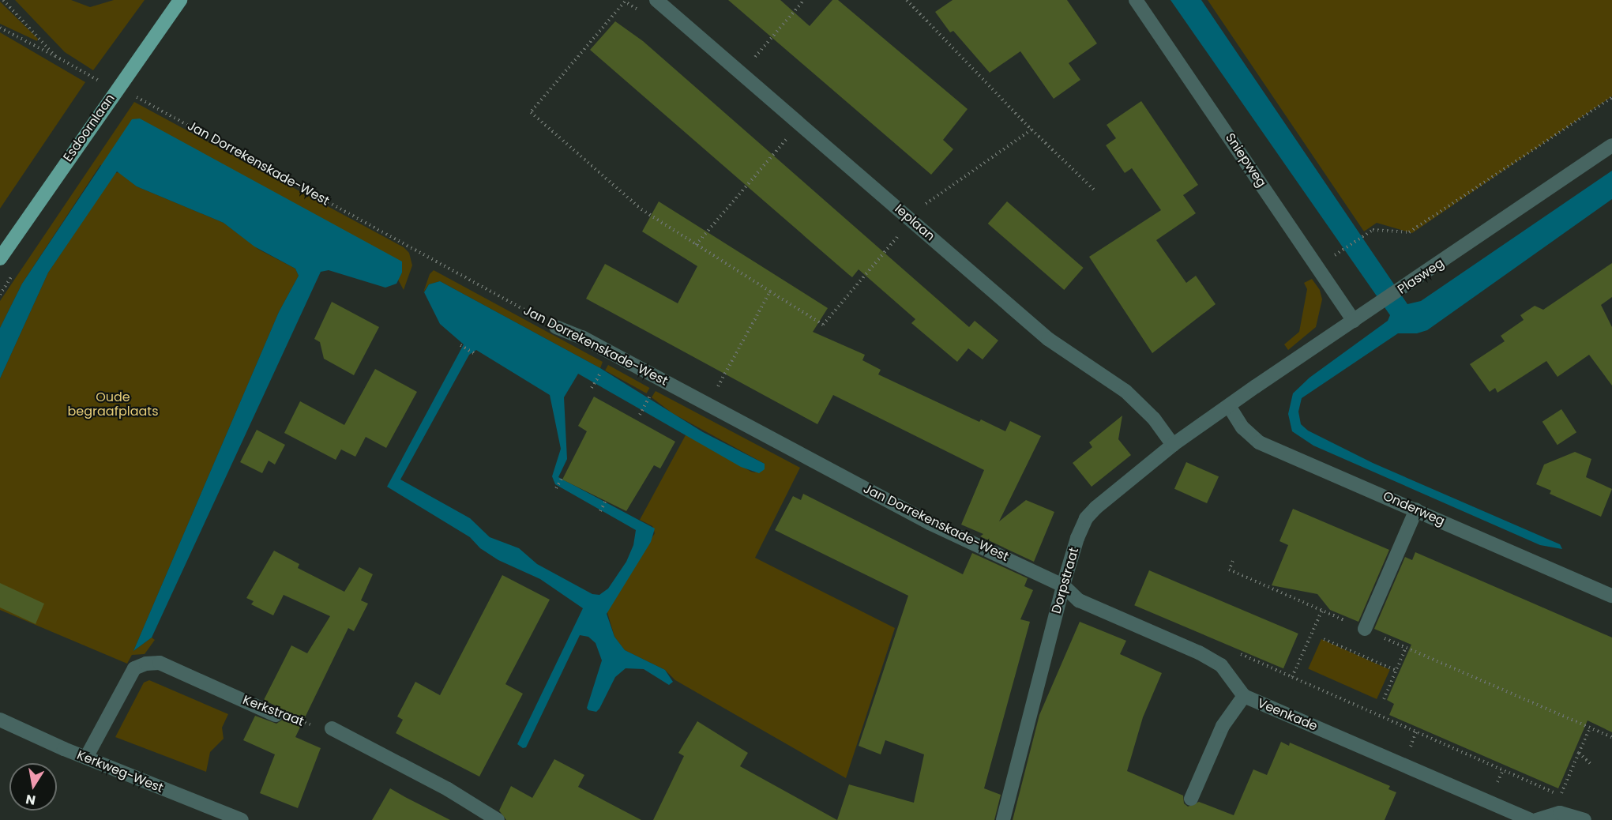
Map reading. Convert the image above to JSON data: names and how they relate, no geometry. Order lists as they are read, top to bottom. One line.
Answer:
{"streets":{"main road":["Esdoornlaan"],"street":["Sniepweg","Jan Dorrekenskade-West","Ieplaan","Plasweg","Onderweg","Dorpstraat","Kerkstraat","Veenkade","Kerkweg-West"]},"crossings":[["Sniepweg","Plasweg"],["Jan Dorrekenskade-West","Dorpstraat"],["Jan Dorrekenskade-West","Veenkade"],["Ieplaan","Dorpstraat"],["Plasweg","Onderweg"],["Plasweg","Dorpstraat"],["Onderweg","Dorpstraat"],["Dorpstraat","Veenkade"],["Kerkstraat","Kerkweg-West"]],"parks":["Oude begraafplaats"],"north":"bottom"}
